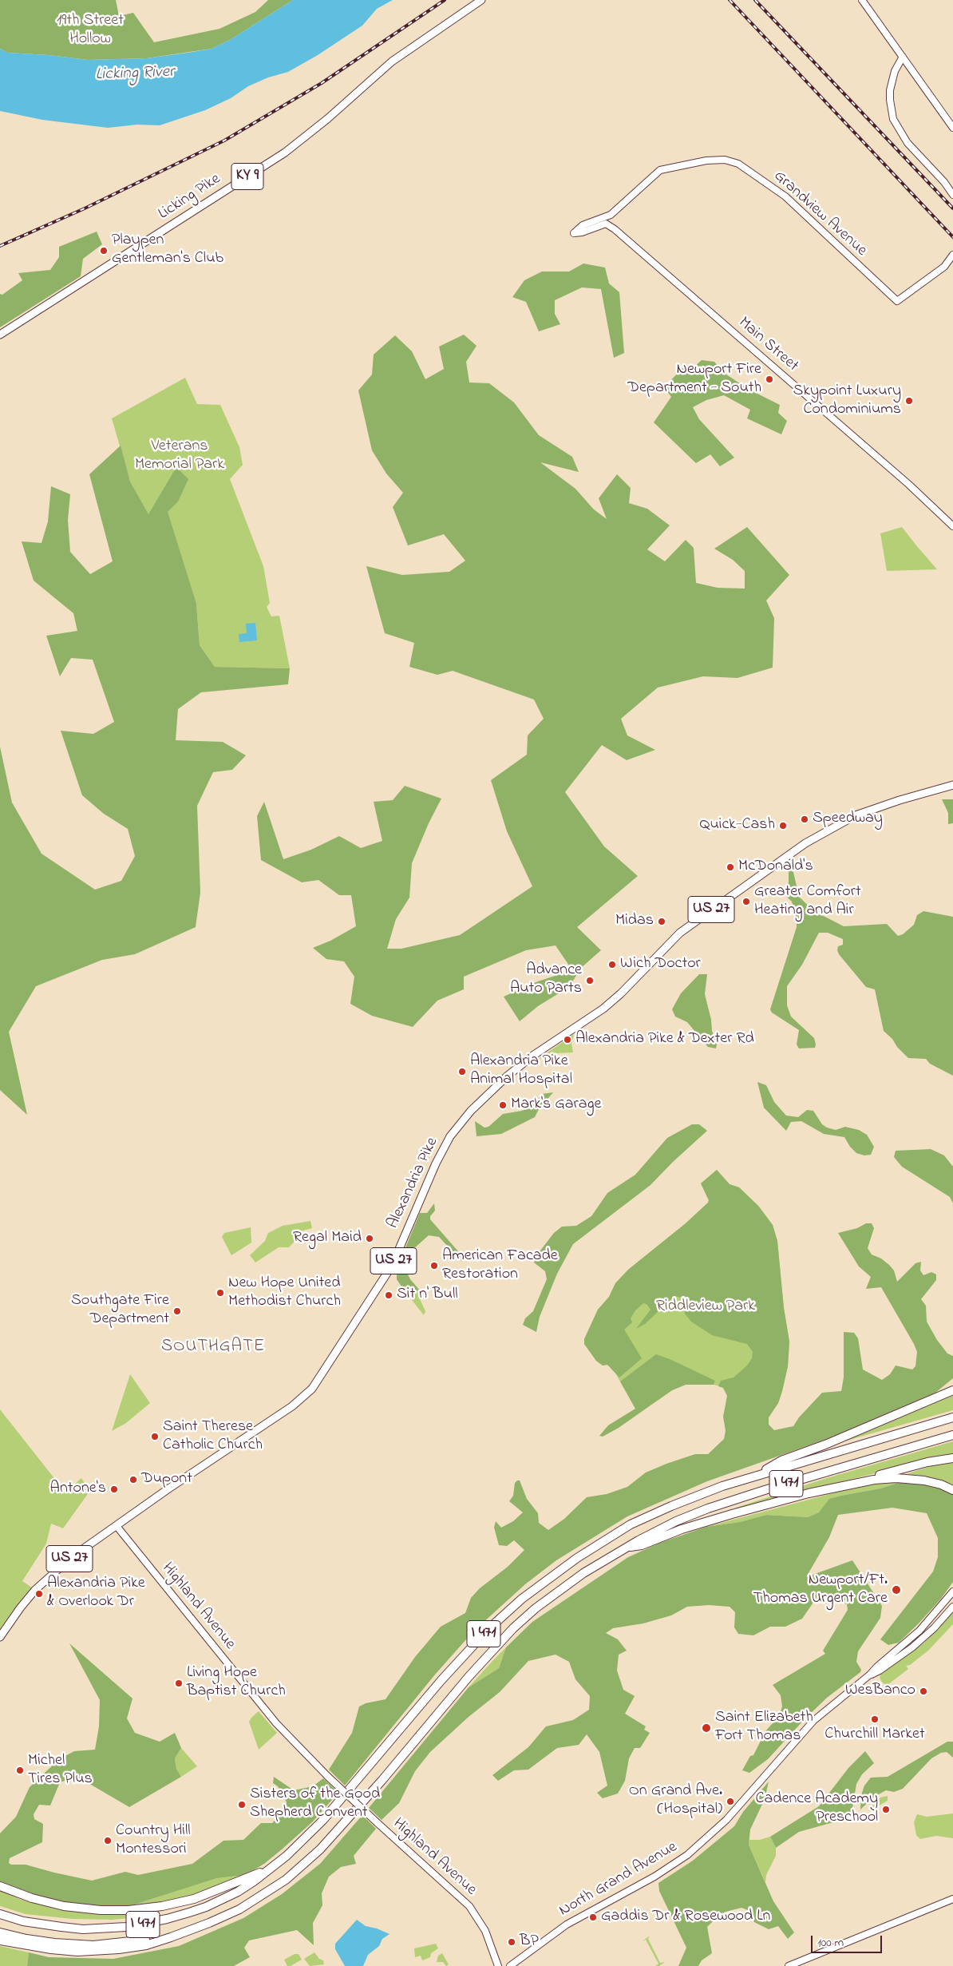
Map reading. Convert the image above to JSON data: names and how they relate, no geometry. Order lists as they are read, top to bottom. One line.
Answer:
{"streets":{"highway":["I 471"],"main road":["KY 9","Licking Pike","US 27","Alexandria Pike"],"street":["Grandview Avenue","Main Street","Highland Avenue","North Grand Avenue"]},"crossings":[["Grandview Avenue","Main Street"],["Alexandria Pike","Highland Avenue"]],"districts":["SOUTHGATE"],"water":["Licking River"],"parks":["19th Street Hollow","Veterans Memorial Park","Riddleview Park"],"places":["Playpen Gentleman's Club","Newport Fire Department - South","Skypoint Luxury Condominiums","Speedway","Quick-Cash","McDonald's","Greater Comfort Heating and Air","Midas","Wich Doctor","Advance Auto Parts","Alexandria Pike & Dexter Rd","Alexandria Pike Animal Hospital","Mark's Garage","Regal Maid","American Facade Restoration","New Hope United Methodist Church","Sit n' Bull","Southgate Fire Department","Saint Therese Catholic Church","Dupont","Antone's","Newport/Ft. Thomas Urgent Care","Alexandria Pike & Overlook Dr","Living Hope Baptist Church","WesBanco","Churchill Market","Saint Elizabeth Fort Thomas","Michel Tires Plus","On Grand Ave. (Hospital)","Sisters of the Good Shepherd Convent","Cadence Academy Preschool","Country Hill Montessori","Gaddis Dr & Rosewood Ln","BP"],"scale_bar":"100 m"}
